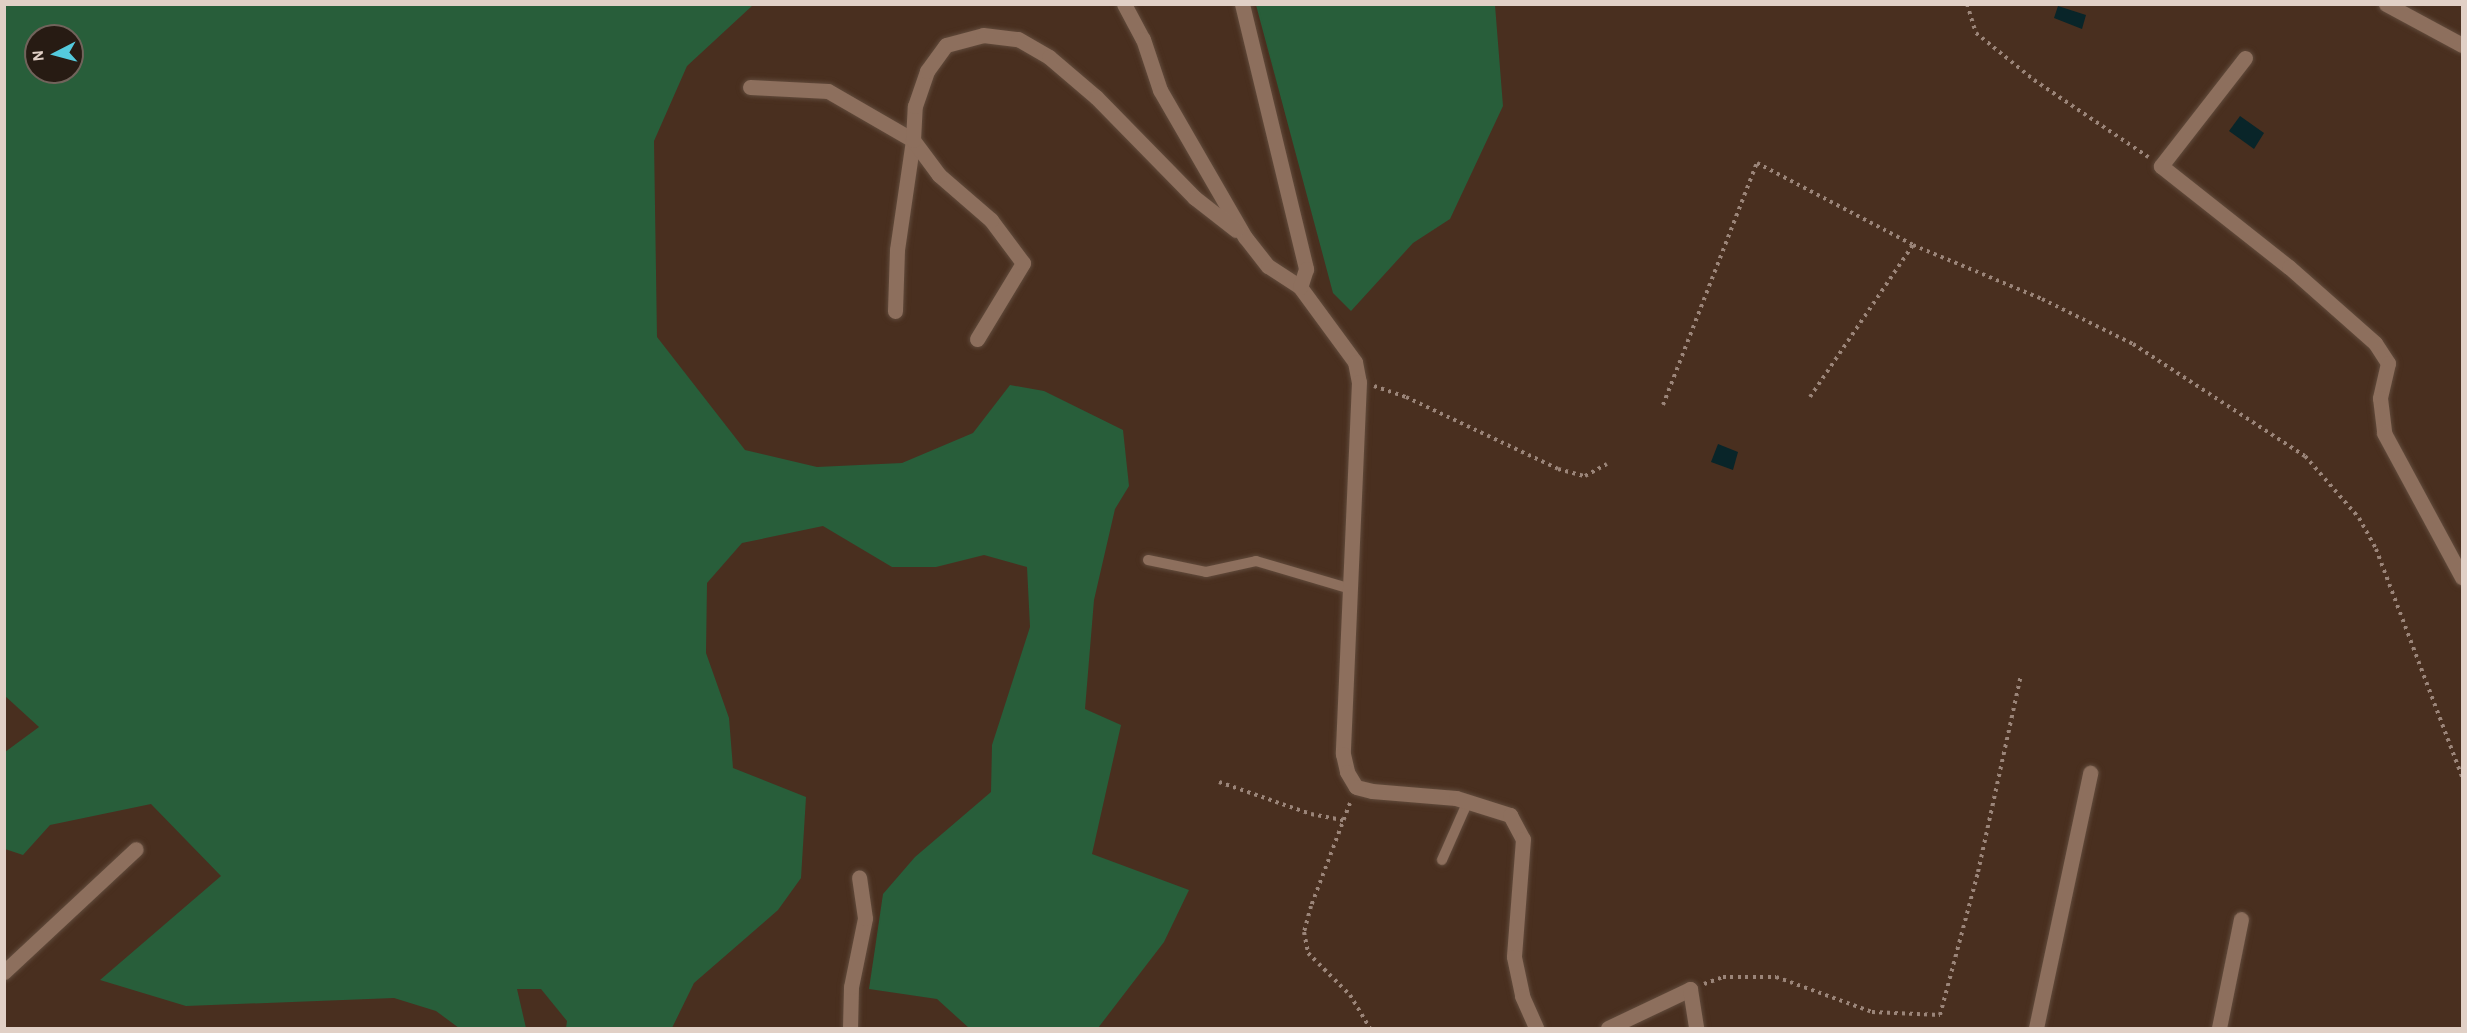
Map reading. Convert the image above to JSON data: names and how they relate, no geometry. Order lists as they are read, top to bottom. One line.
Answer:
{"north":"left"}
